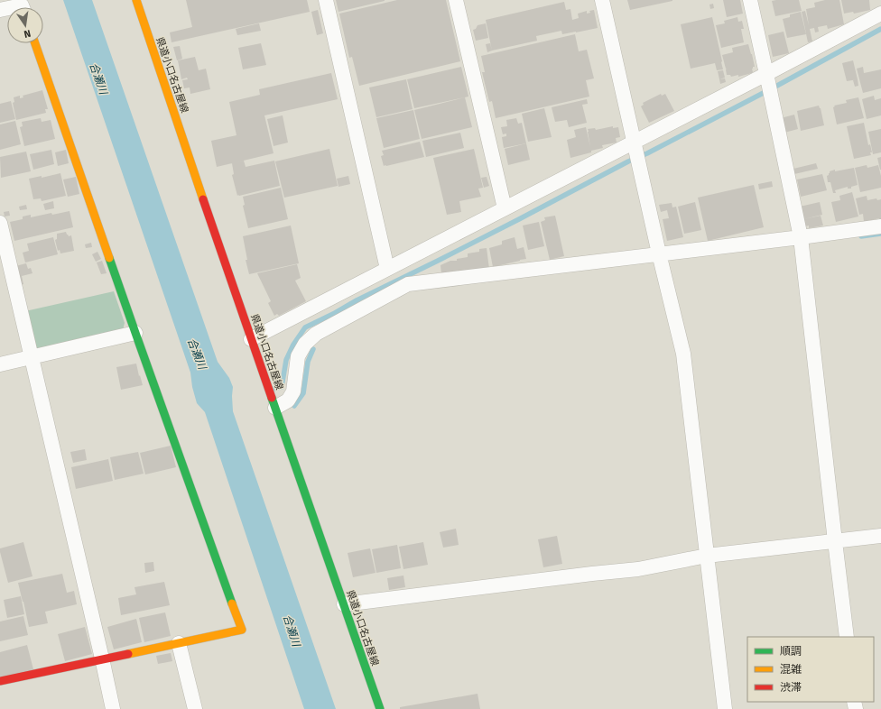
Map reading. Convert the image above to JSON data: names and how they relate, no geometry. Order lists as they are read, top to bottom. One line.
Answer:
{"streets":{"street":["県道小口名古屋線"]},"water":["合瀬川"],"legend":["順調","混雑","渋滞"],"north":"bottom"}
